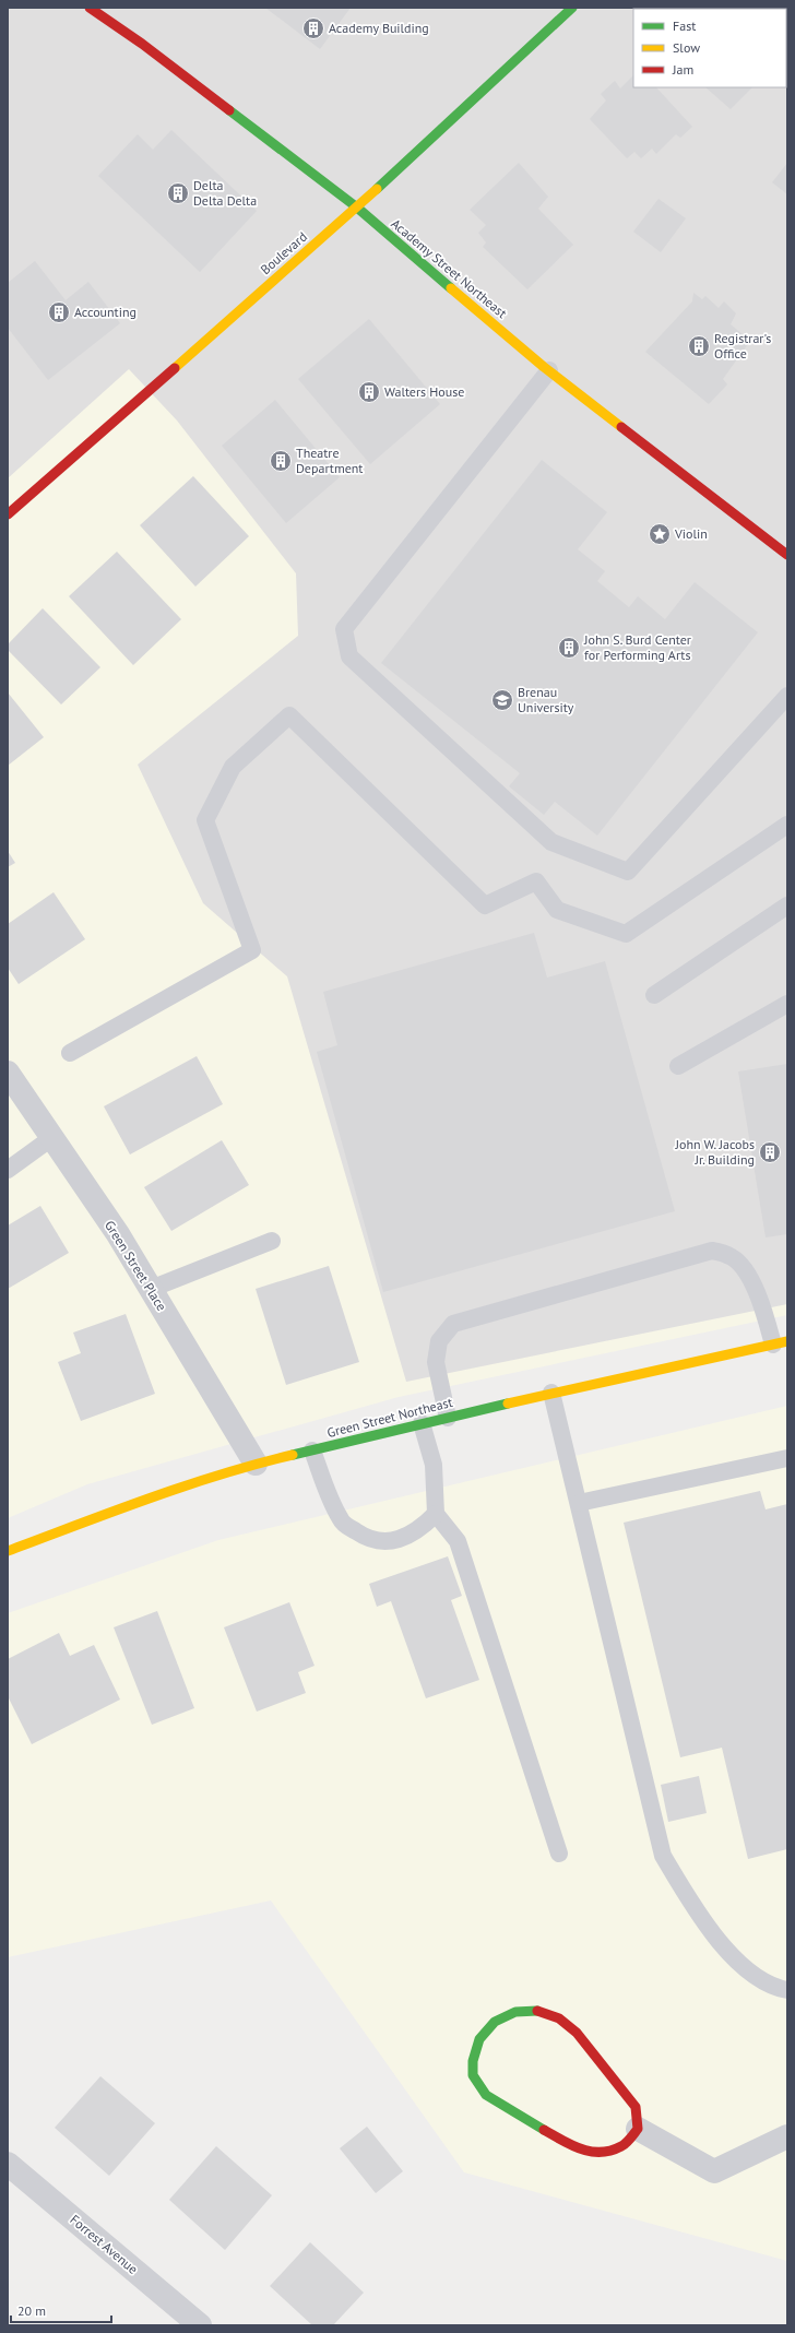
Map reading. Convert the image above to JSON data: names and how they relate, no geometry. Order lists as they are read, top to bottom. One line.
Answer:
{"streets":{"main road":["Boulevard","Academy Street Northeast","Green Street Northeast"],"street":["Green Street Place","Forrest Avenue"]},"crossings":[["Boulevard","Academy Street Northeast"],["Green Street Place","Green Street Northeast"]],"places":{"building":["Academy Building","Delta Delta Delta","Accounting","Registrar's Office","Walters House","Theatre Department","John S. Burd Center for Performing Arts","John W. Jacobs Jr. Building"],"place":["Violin"],"school or university":["Brenau University"]},"legend":["Fast","Slow","Jam"],"scale_bar":"20 m"}
